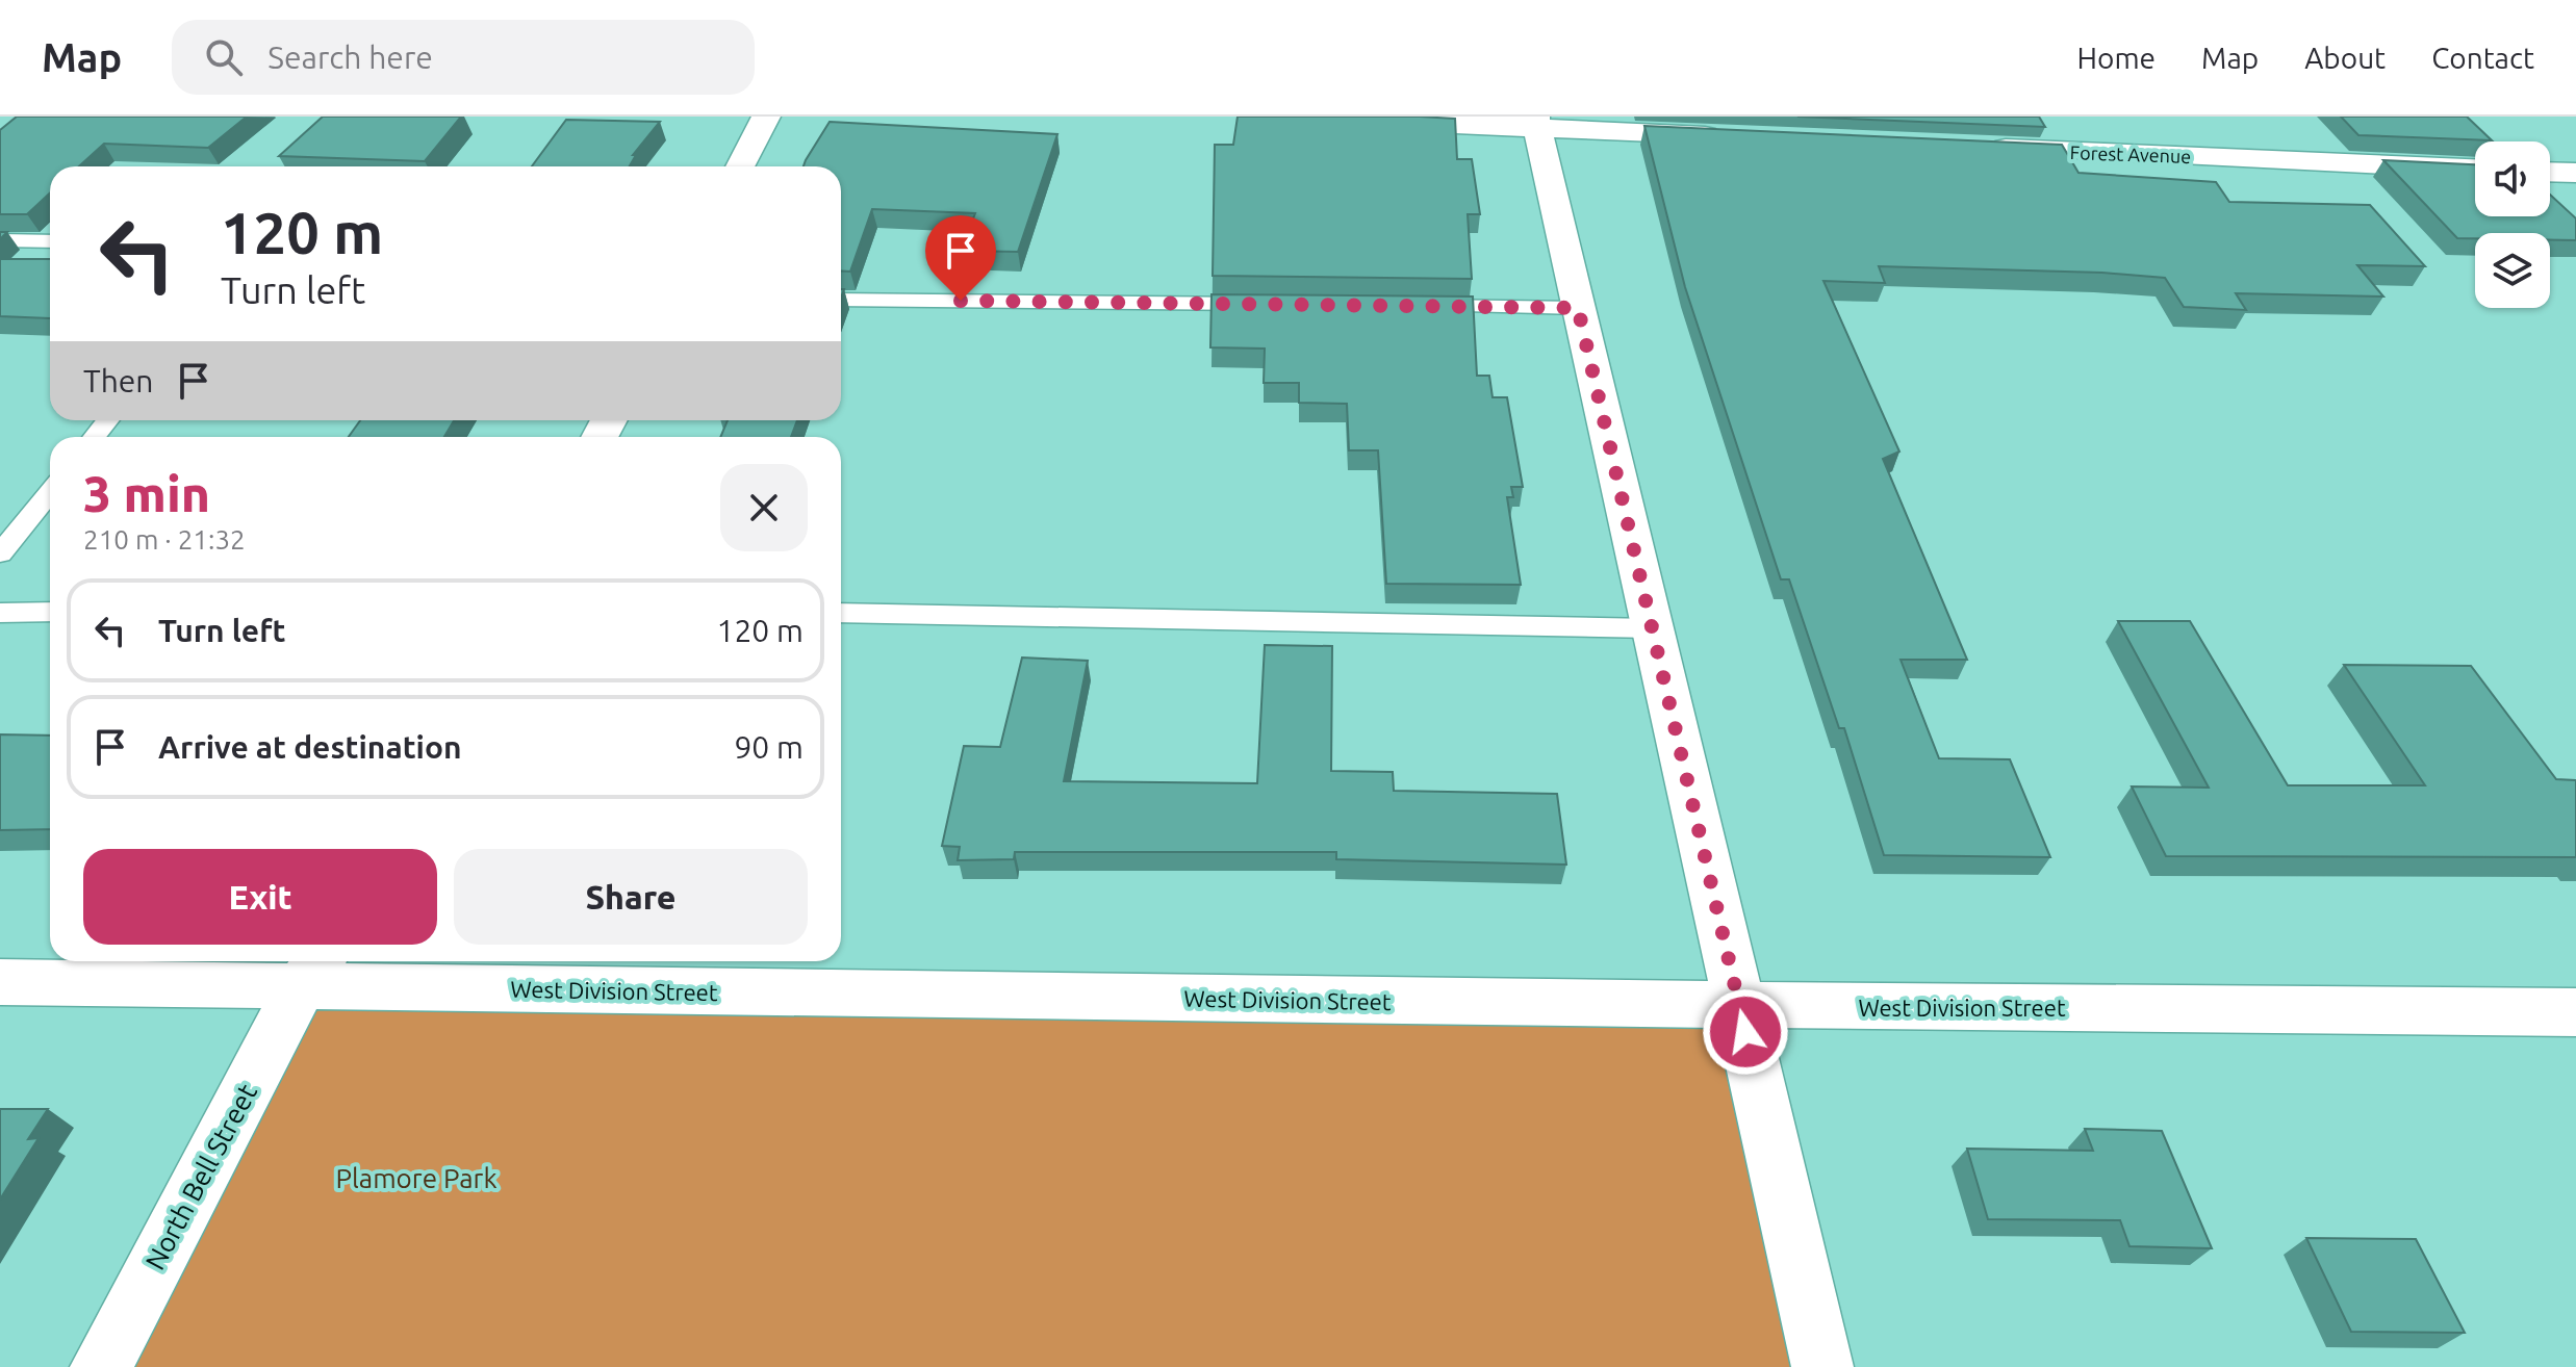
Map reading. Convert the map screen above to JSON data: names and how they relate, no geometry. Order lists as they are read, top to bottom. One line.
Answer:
{"streets":{"street":["Forest Avenue","West Division Street","North Bell Street"]},"crossings":[["West Division Street","North Bell Street"]],"parks":["Plamore Park"],"page":{"header":"Map","search":"Search here","nav":["Home","Map","About","Contact"],"turn":["120 m","Turn left"],"then":"Then","heading":["3 min","210 m · 21:32"],"list":[{"name":"Turn left","value":"120 m"},{"name":"Arrive at destination","value":"90 m"}],"buttons":["Exit","Share"]}}
